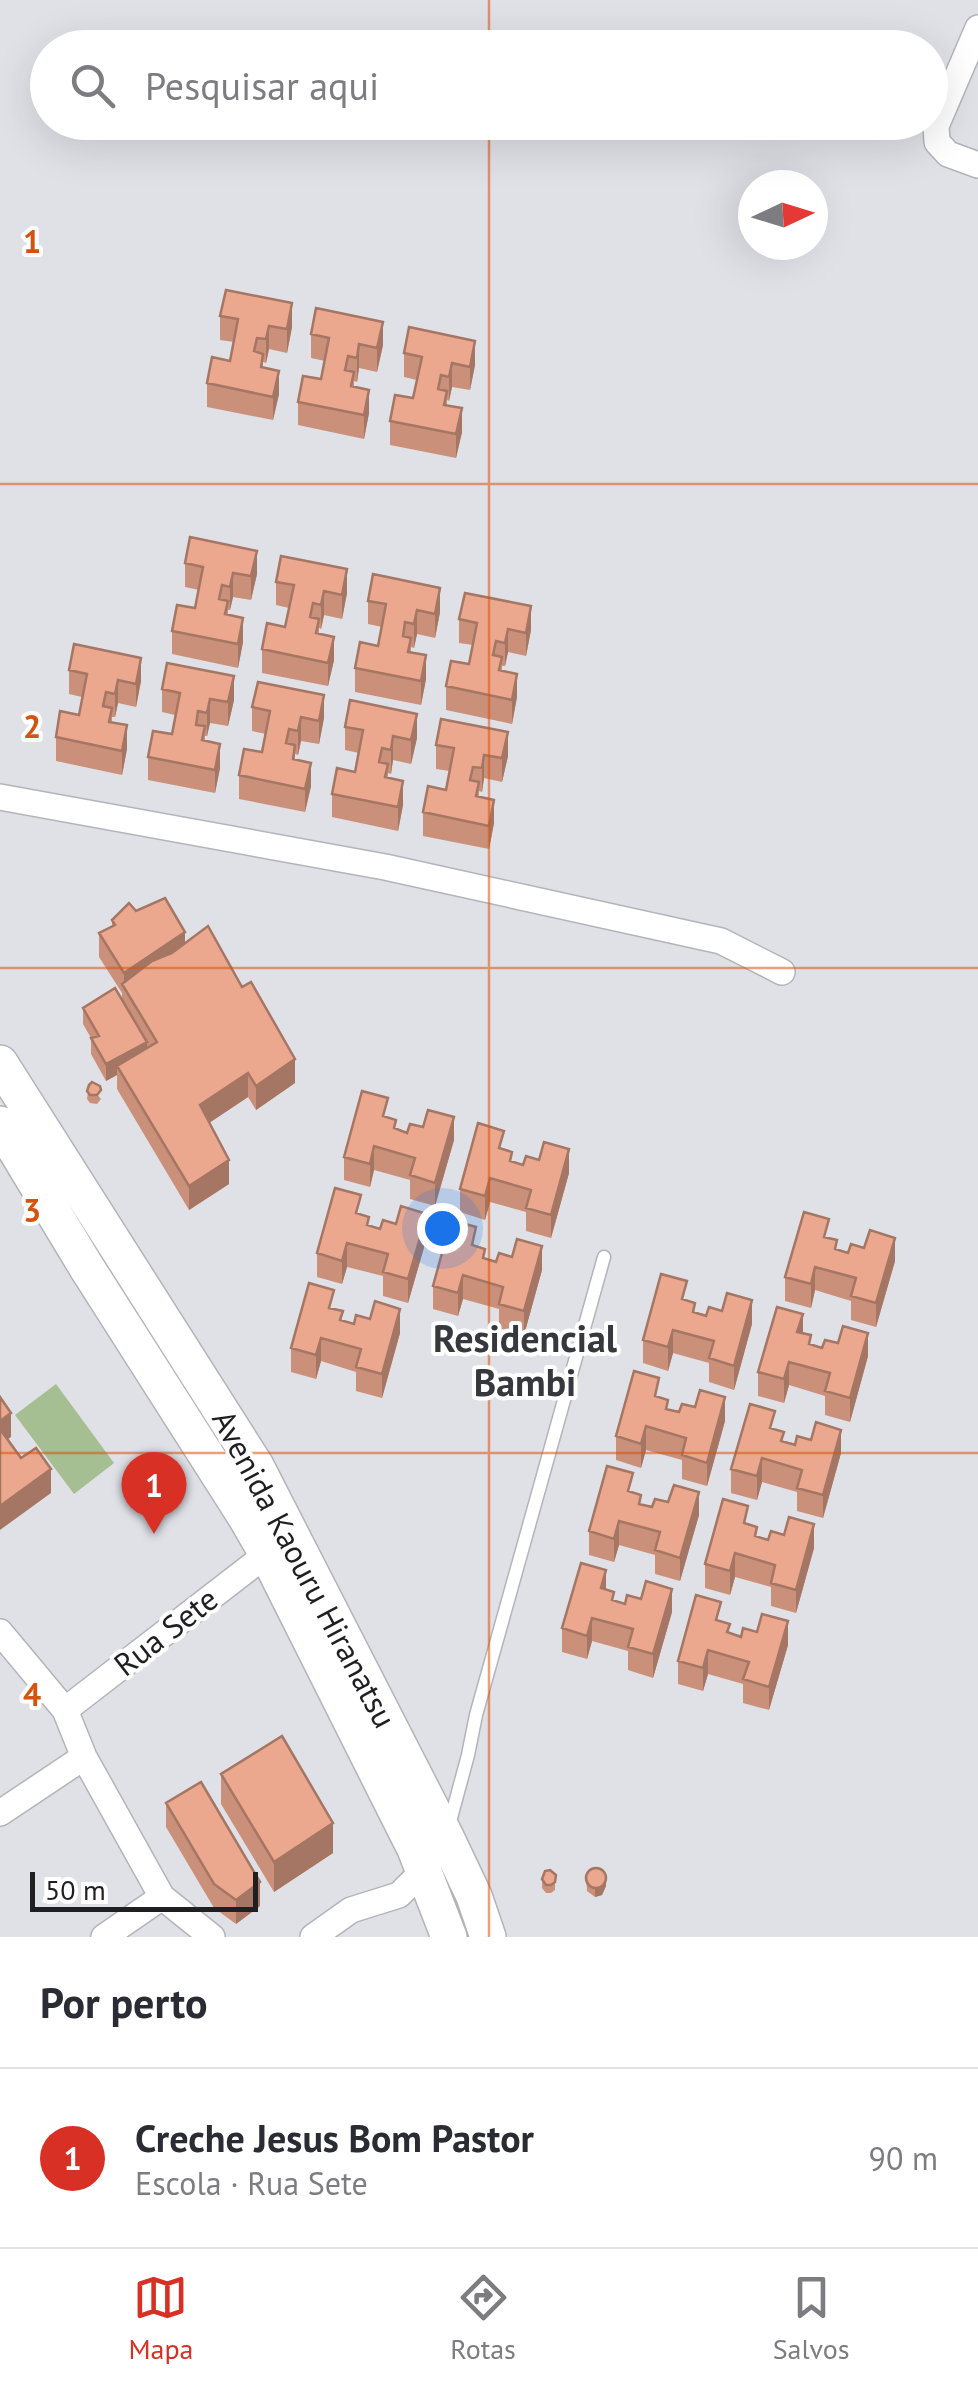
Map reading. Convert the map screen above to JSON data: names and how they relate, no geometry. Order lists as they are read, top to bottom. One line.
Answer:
{"streets":{"main road":["Avenida Kaouru Hiranatsu"],"street":["Rua Sete"]},"crossings":[["Avenida Kaouru Hiranatsu","Rua Sete"]],"districts":["Residencial Bambi"],"scale_bar":"50 m","north":"right","page":{"search":"Pesquisar aqui","pins":"1","scale":"50 m","heading":"Por perto","list":[{"mark":"1","name":"Creche Jesus Bom Pastor","note":"Escola · Rua Sete","value":"90 m"}],"nav":["Mapa","Rotas","Salvos"]},"grid":{"rows":["1","2","3","4"]}}
